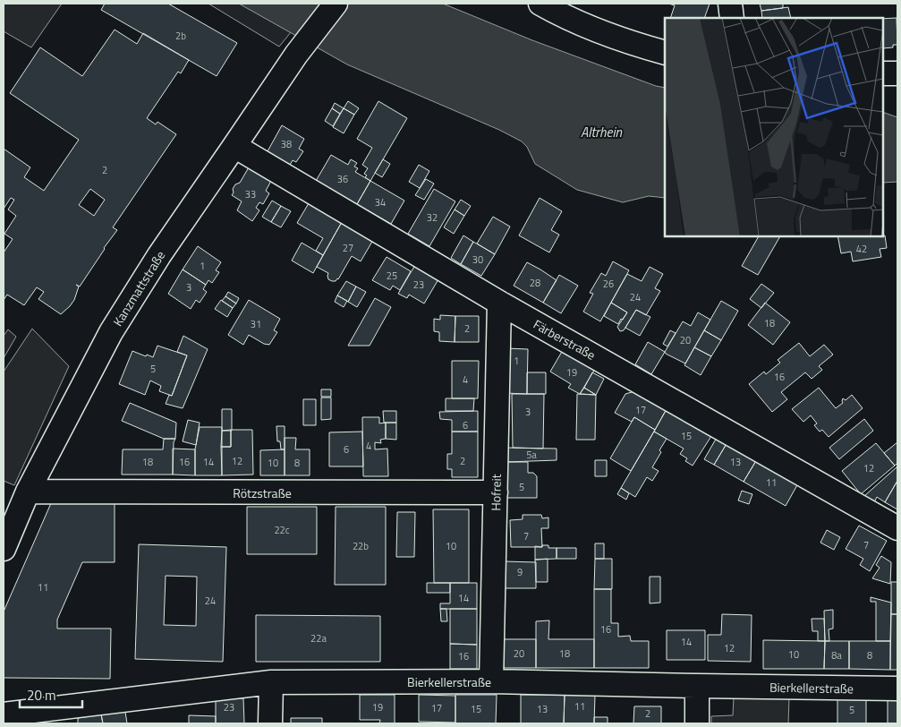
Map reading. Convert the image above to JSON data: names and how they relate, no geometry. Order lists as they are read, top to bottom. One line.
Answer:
{"streets":{"street":["Kanzmattstraße","Färberstraße","Rötzstraße","Hofreit","Bierkellerstraße"]},"crossings":[["Kanzmattstraße","Färberstraße"],["Kanzmattstraße","Rötzstraße"],["Färberstraße","Hofreit"],["Rötzstraße","Hofreit"],["Hofreit","Bierkellerstraße"]],"water":["Altrhein"],"house_numbers":["2b","38","2","36","33","34","32","27","42","30","1","25","28","26","23","3","24","18","31","2","20","1","5","19","16","4","17","3","6","15","4","6","5a","12","2","18","16","14","13","10","8","12","11","5","22c","7","7","22b","10","9","11","14","24","16","22a","14","12","20","18","10","8a","8","16","11","23","19","17","15","13","5","2"],"scale_bar":"20 m"}
